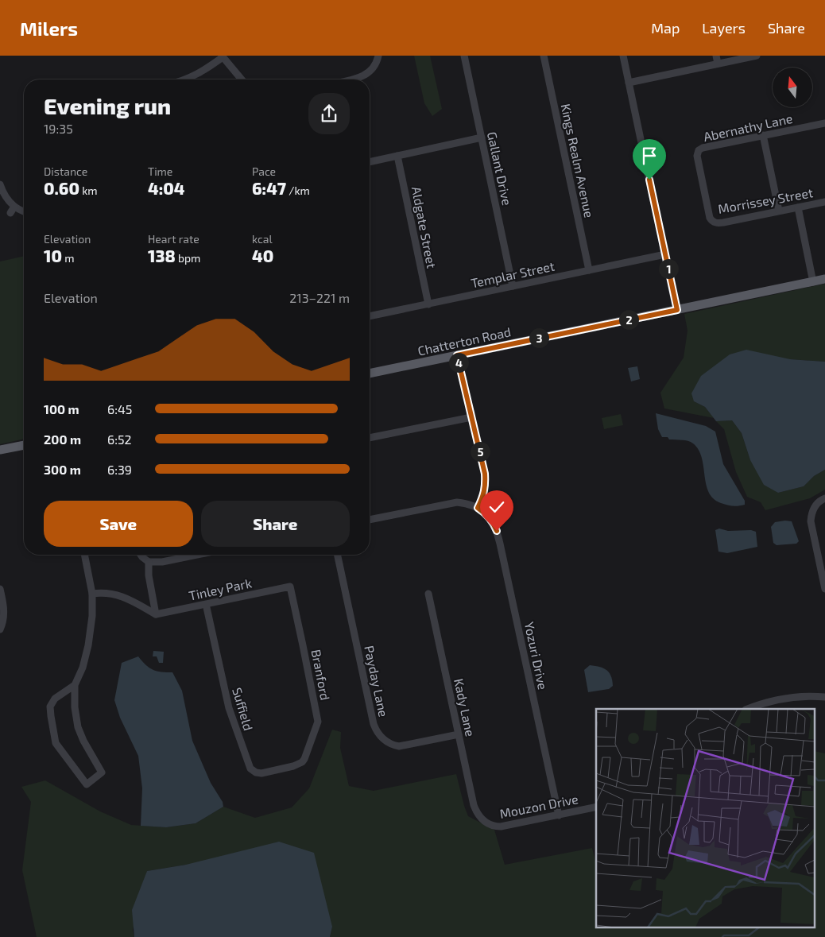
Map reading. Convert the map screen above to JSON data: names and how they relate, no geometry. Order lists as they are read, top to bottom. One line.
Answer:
{"streets":{"main road":["Chatterton Road"],"street":["Abernathy Lane","Kings Realm Avenue","Gallant Drive","Morrissey Street","Aldgate Street","Templar Street","Tinley Park","Yozuri Drive","Branford","Payday Lane","Kady Lane","Suffield","Mouzon Drive"]},"crossings":[["Abernathy Lane","Morrissey Street"],["Kings Realm Avenue","Templar Street"],["Gallant Drive","Templar Street"],["Aldgate Street","Templar Street"],["Tinley Park","Branford"],["Tinley Park","Suffield"],["Yozuri Drive","Mouzon Drive"],["Branford","Suffield"],["Payday Lane","Kady Lane"],["Kady Lane","Mouzon Drive"]],"north":"top","page":{"header":"Milers","nav":["Map","Layers","Share"],"heading":["Evening run","19:35"],"stats":[["Distance","0.60 km"],["Time","4:04"],["Pace","6:47 /km"],["Elevation","10 m"],["Heart rate","138 bpm"],["kcal","40"]],"pins":["1","2","3","4","5"],"chart":["Elevation","213–221 m"],"list":[{"name":"100 m","note":"6:45"},{"name":"200 m","note":"6:52"},{"name":"300 m","note":"6:39"}],"buttons":["Save","Share"]}}
